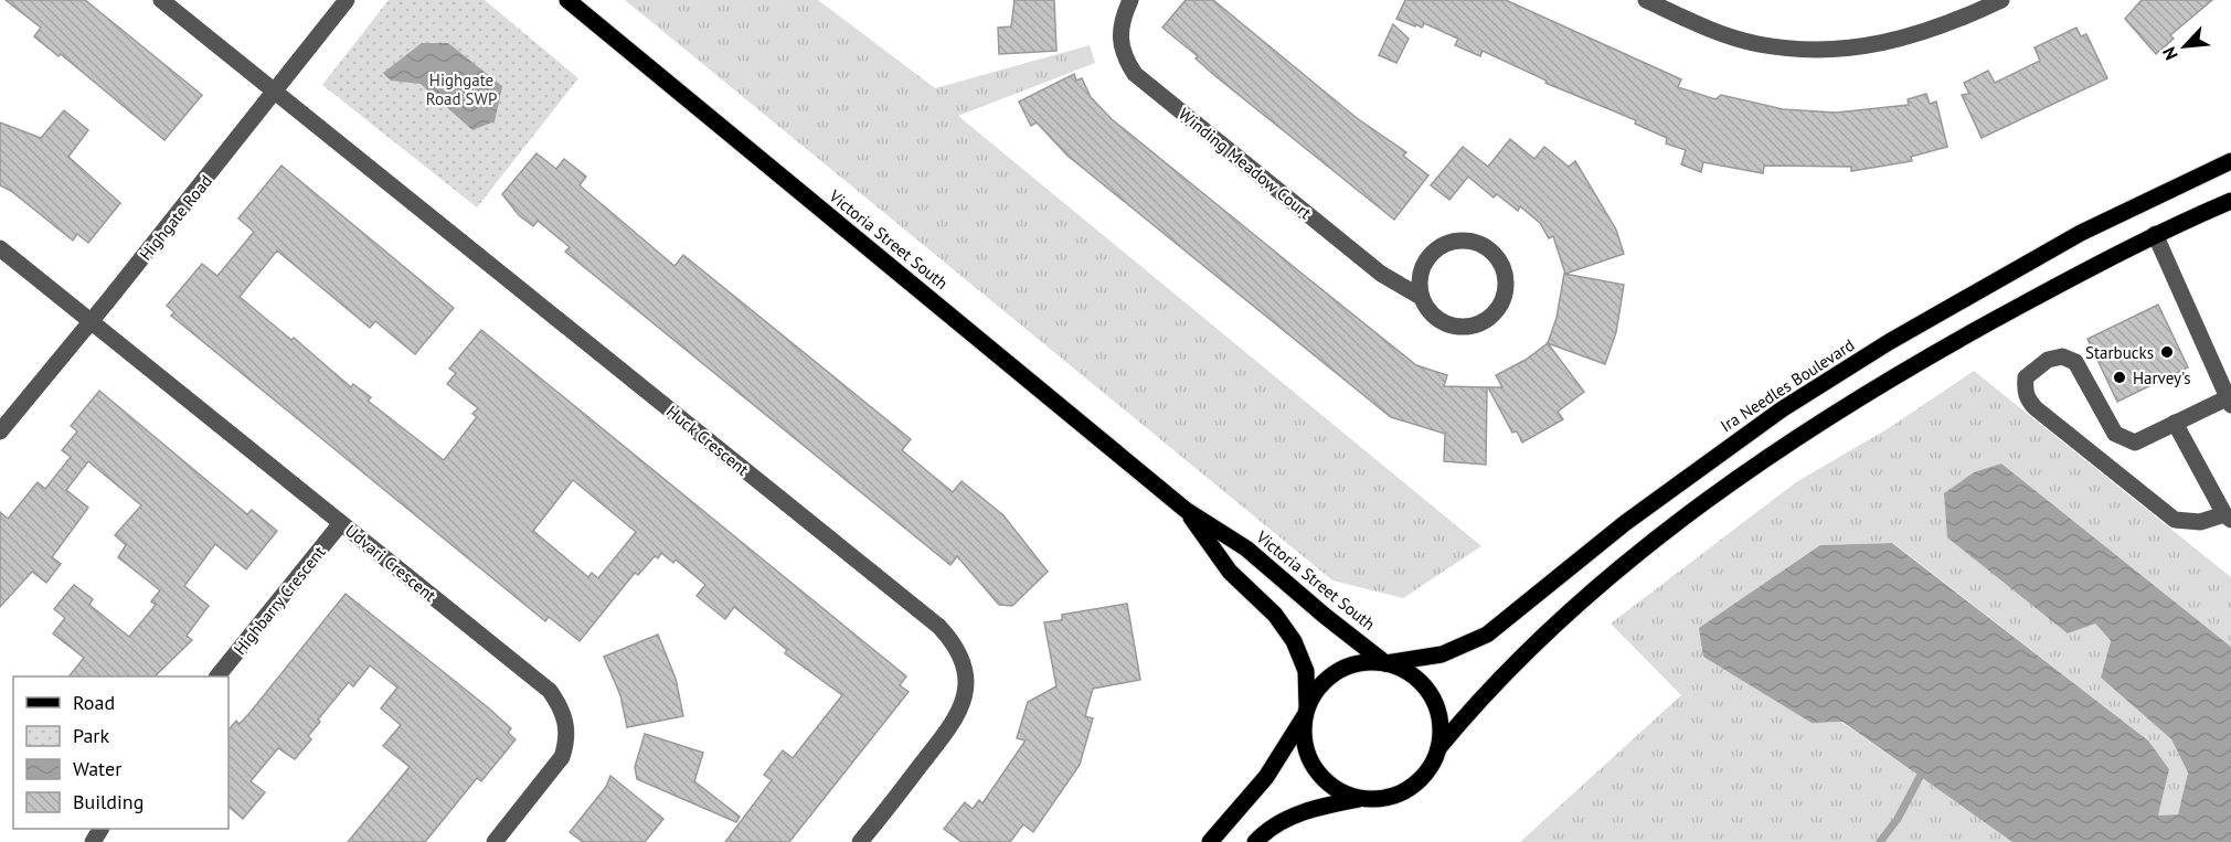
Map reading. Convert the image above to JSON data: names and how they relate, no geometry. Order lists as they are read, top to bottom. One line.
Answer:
{"streets":{"main road":["Victoria Street South","Ira Needles Boulevard"],"street":["Winding Meadow Court","Highgate Road","Huck Crescent","Udvari Crescent","Highbarry Crescent"]},"crossings":[["Highgate Road","Huck Crescent"],["Highgate Road","Udvari Crescent"],["Victoria Street South","Ira Needles Boulevard"],["Udvari Crescent","Highbarry Crescent"]],"parks":["Highgate Road SWP"],"places":["Starbucks","Harvey's"],"legend":["Road","Park","Water","Building"],"north":"bottom left"}
